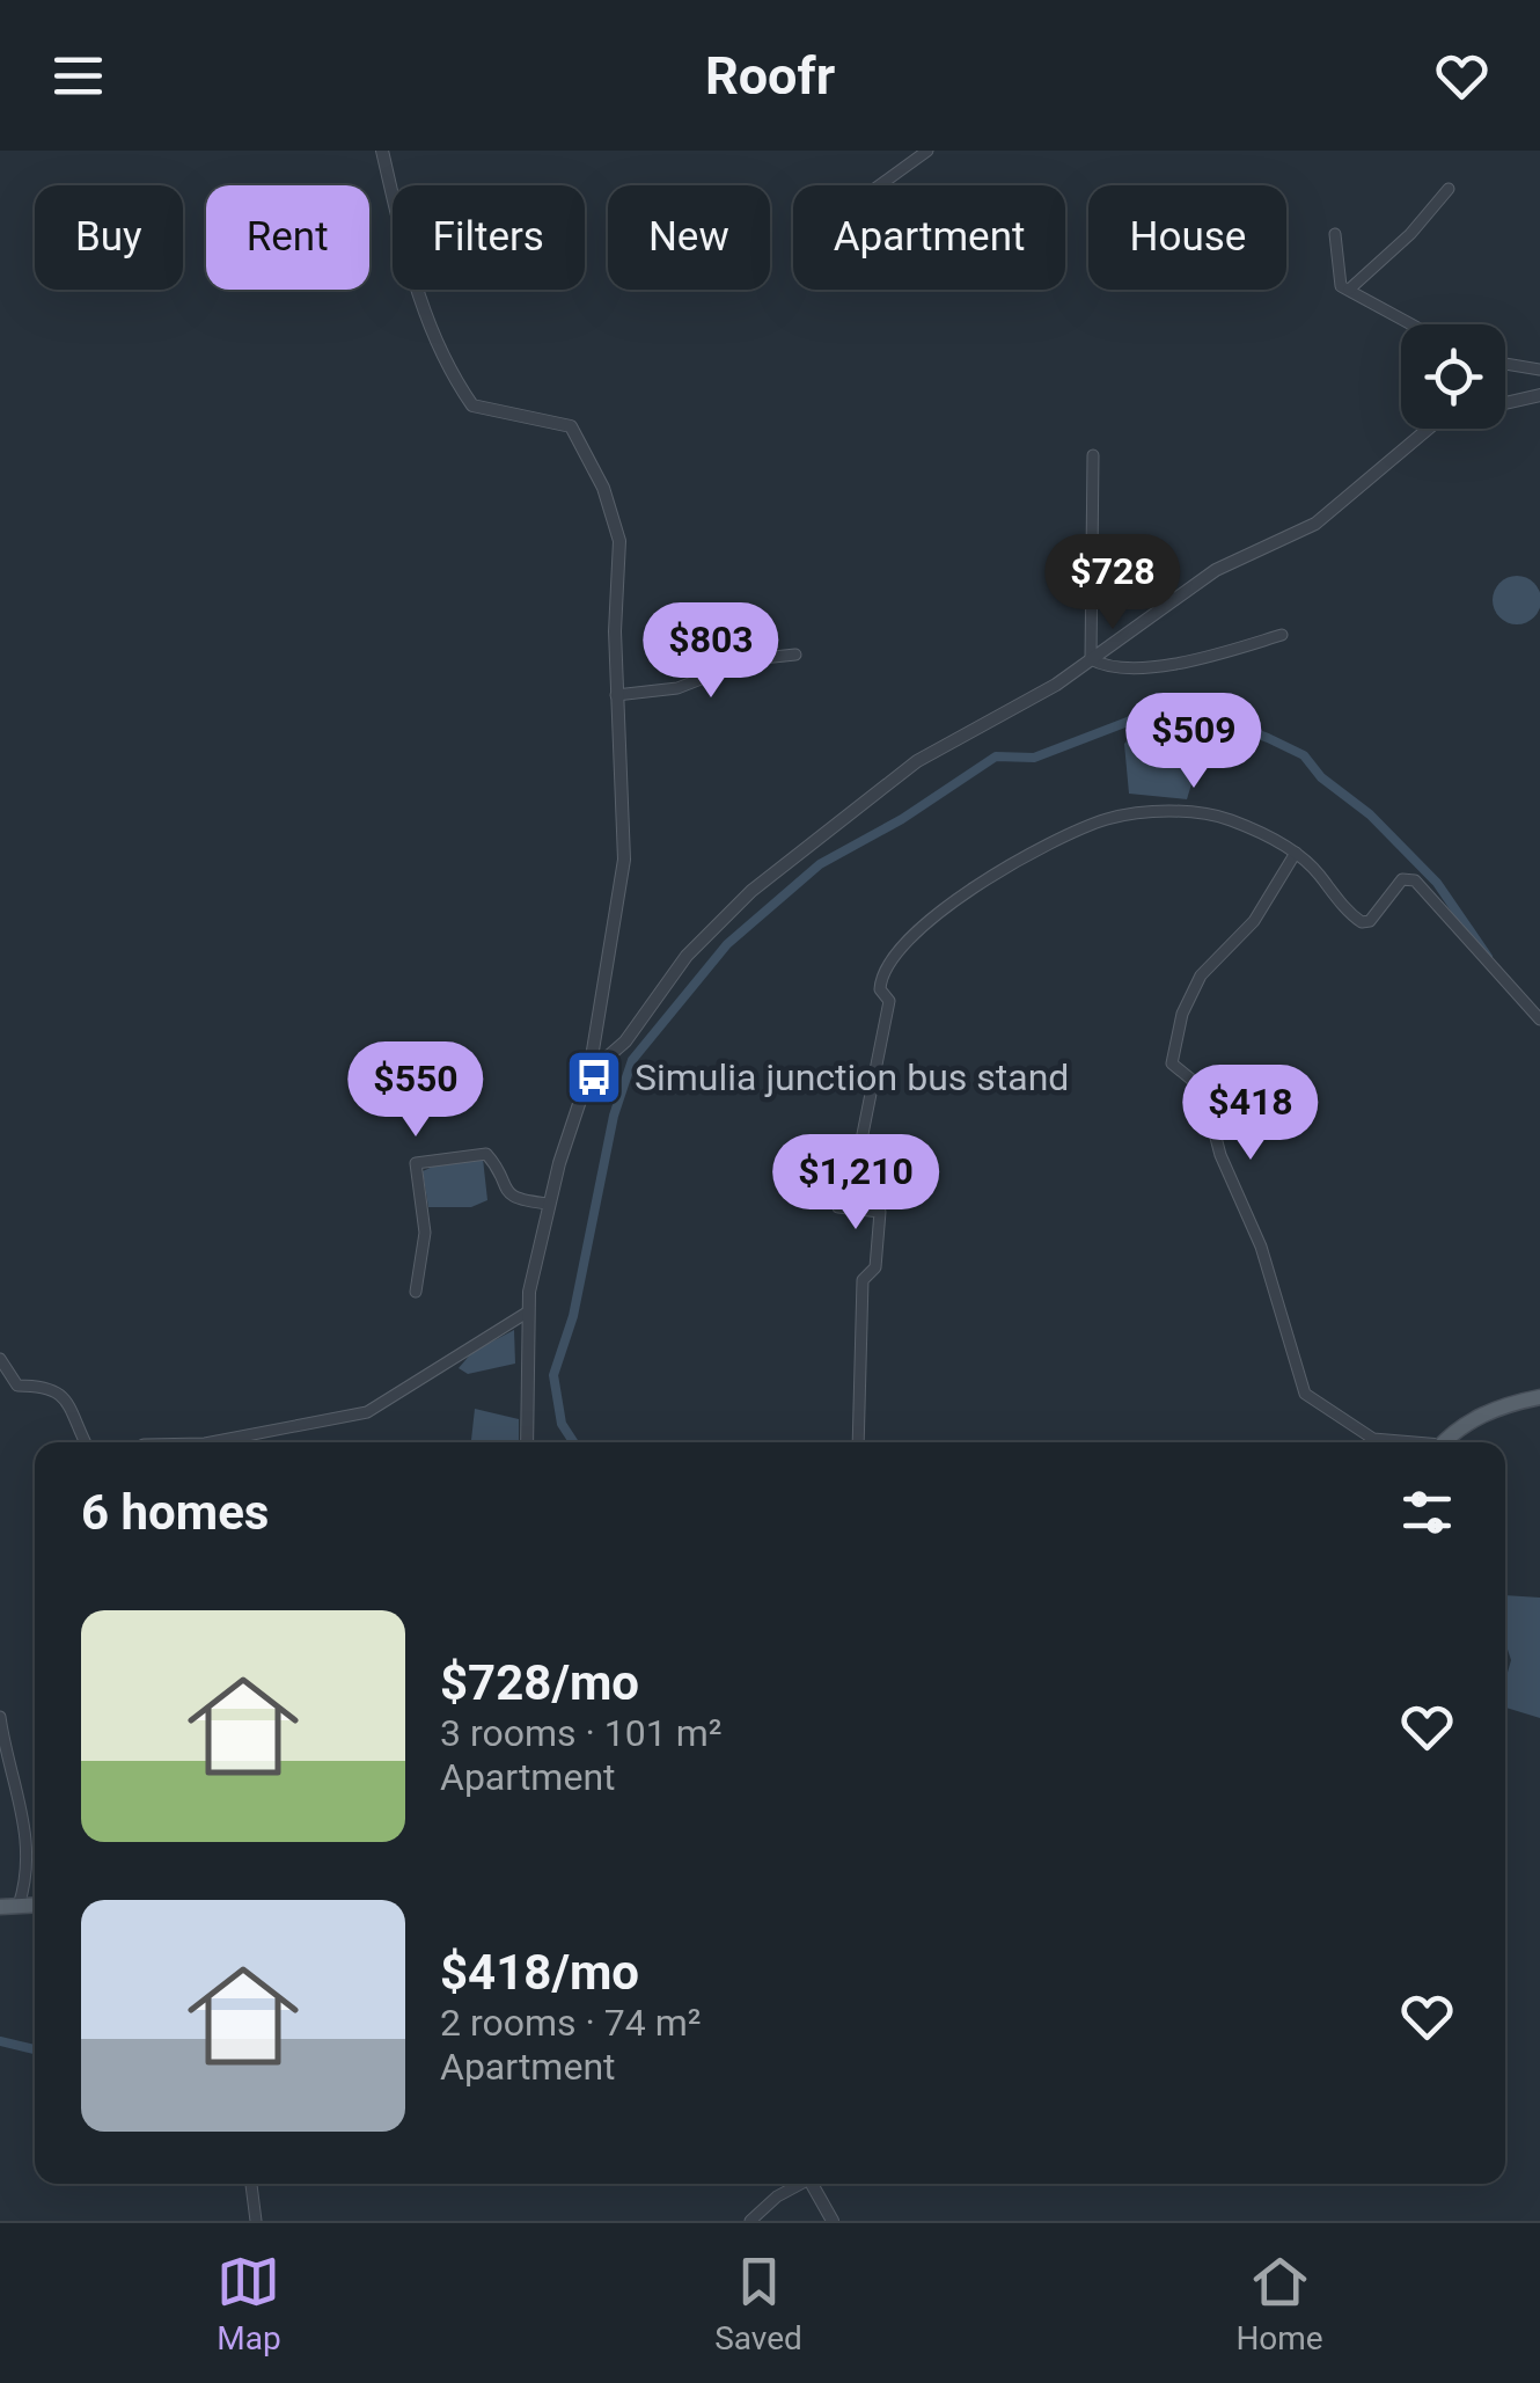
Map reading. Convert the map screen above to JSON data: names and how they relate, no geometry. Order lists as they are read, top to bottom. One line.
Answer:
{"places":{"bus stop":["Simulia junction bus stand"]},"page":{"header":"Roofr","chip":["Buy","Rent","Filters","New","Apartment","House"],"price":["$728","$803","$509","$550","$418","$1,210"],"heading":"6 homes","list":[{"name":"$728/mo","note":"3 rooms · 101 m² · Apartment"},{"name":"$418/mo","note":"2 rooms · 74 m² · Apartment"}],"tabs":["Map","Saved","Home"]}}
